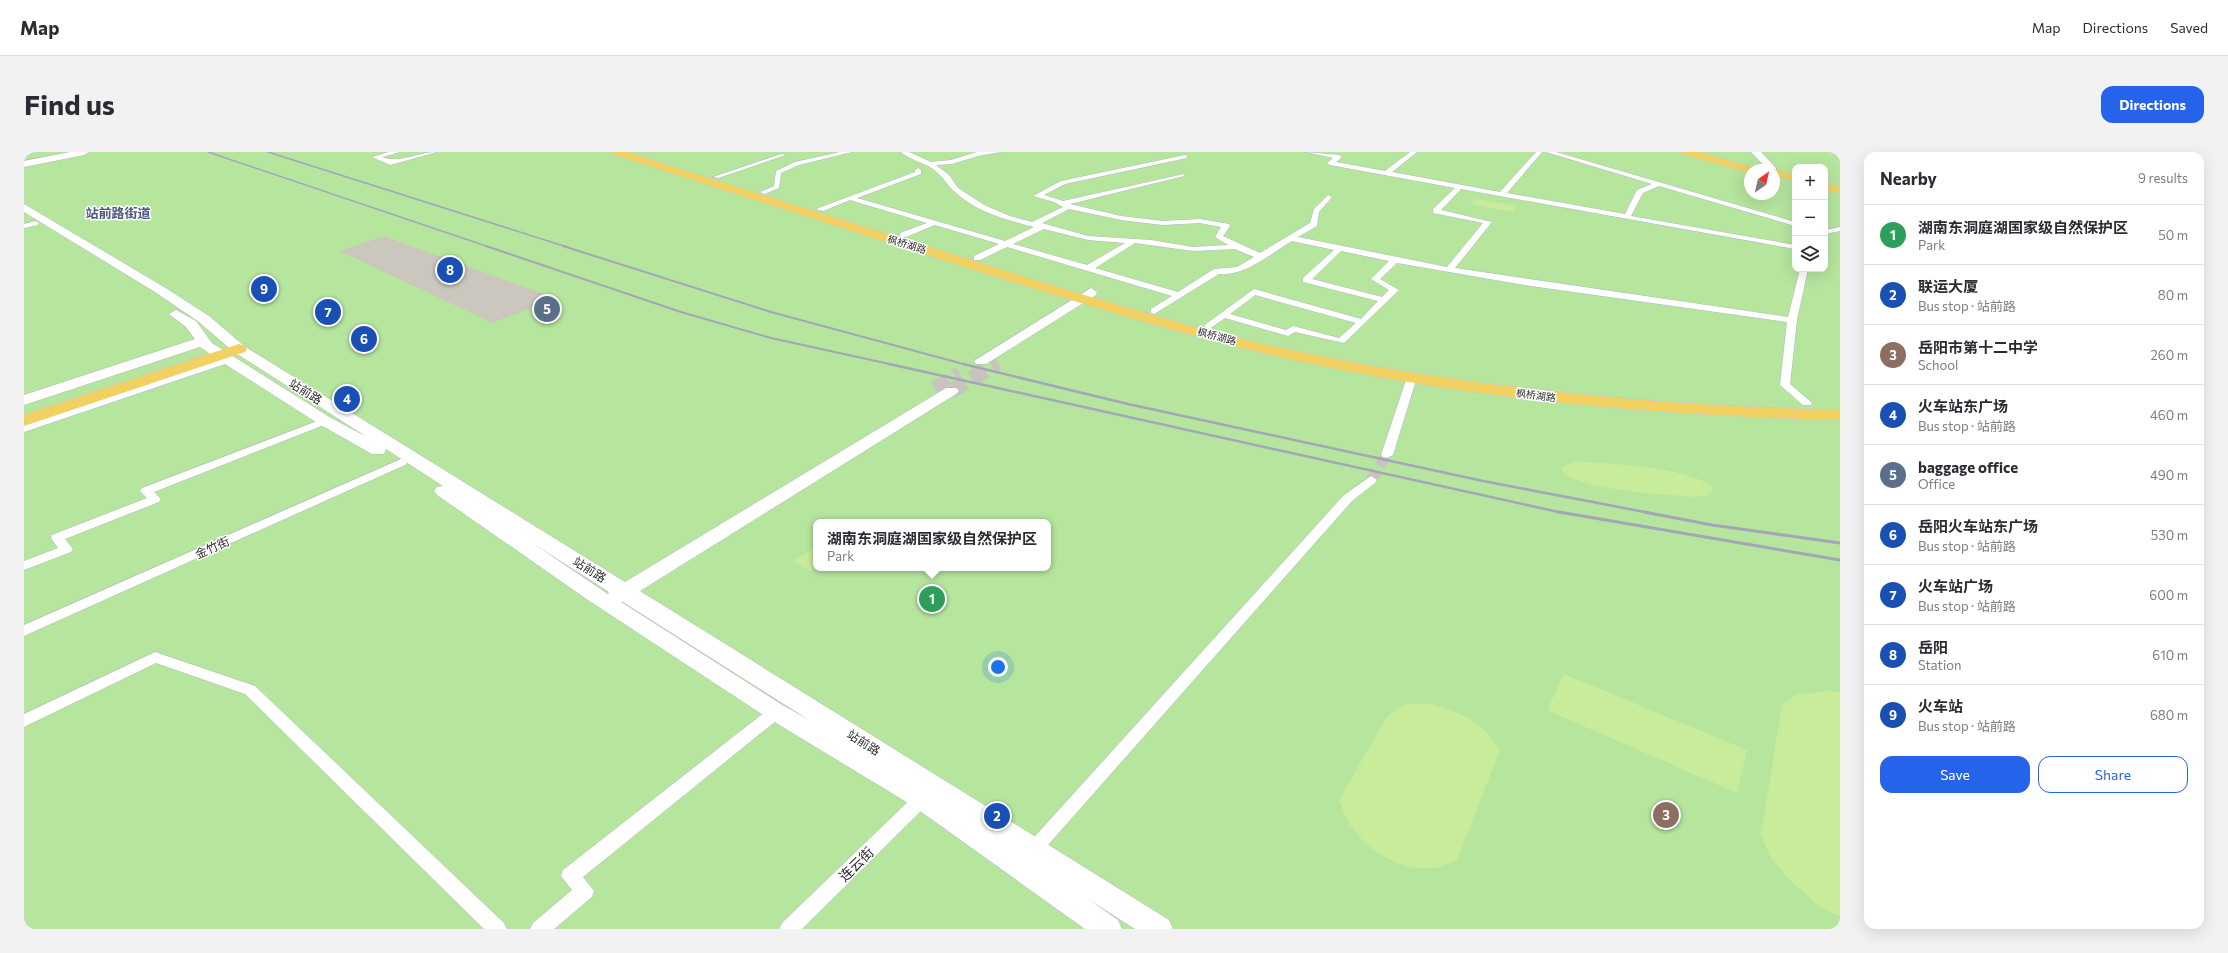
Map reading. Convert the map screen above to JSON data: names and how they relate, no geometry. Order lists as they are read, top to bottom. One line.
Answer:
{"streets":{"main road":["枫桥湖路","站前路"],"street":["金竹街","连云街"]},"crossings":[["站前路","金竹街"],["站前路","连云街"]],"districts":["站前路街道"],"north":"top right","page":{"header":"Map","nav":["Map","Directions","Saved"],"buttons":["Directions",["Save","Share"]],"title":"Find us","heading":["Nearby","9 results"],"map_buttons":["+","−"],"list":[{"mark":"1","name":"湖南东洞庭湖国家级自然保护区","note":"Park","value":"50 m"},{"mark":"2","name":"联运大厦","note":"Bus stop · 站前路","value":"80 m"},{"mark":"3","name":"岳阳市第十二中学","note":"School","value":"260 m"},{"mark":"4","name":"火车站东广场","note":"Bus stop · 站前路","value":"460 m"},{"mark":"5","name":"baggage office","note":"Office","value":"490 m"},{"mark":"6","name":"岳阳火车站东广场","note":"Bus stop · 站前路","value":"530 m"},{"mark":"7","name":"火车站广场","note":"Bus stop · 站前路","value":"600 m"},{"mark":"8","name":"岳阳","note":"Station","value":"610 m"},{"mark":"9","name":"火车站","note":"Bus stop · 站前路","value":"680 m"}],"pins":["8","9","5","7","6","4","1","3","2"],"popup":["湖南东洞庭湖国家级自然保护区","Park"]}}
